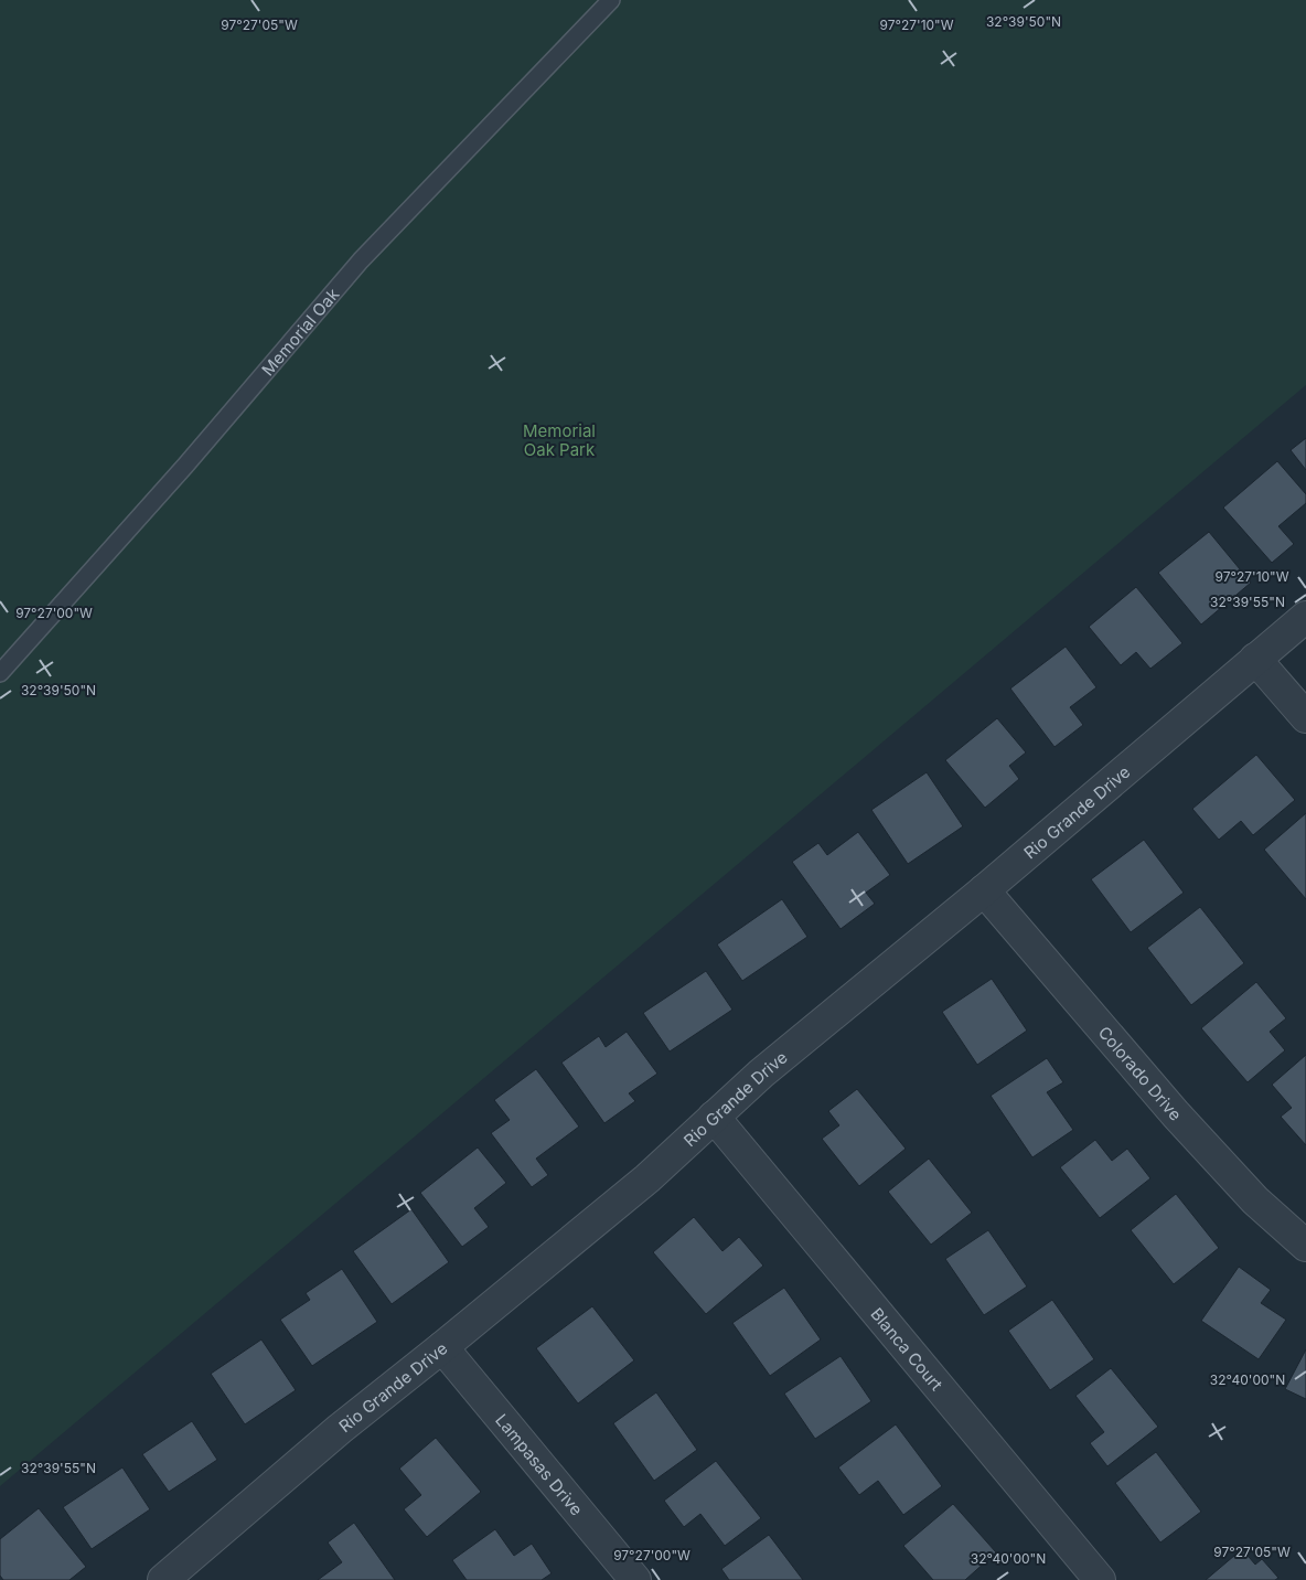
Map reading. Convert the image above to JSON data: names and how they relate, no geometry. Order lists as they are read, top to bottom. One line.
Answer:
{"streets":{"street":["Rio Grande Drive","Colorado Drive","Blanca Court","Lampasas Drive"],"lane":["Memorial Oak"]},"crossings":[["Rio Grande Drive","Colorado Drive"],["Rio Grande Drive","Blanca Court"],["Rio Grande Drive","Lampasas Drive"]],"parks":["Memorial Oak Park"],"coordinates":["32°39'50\"N","97°27'05\"W","97°27'10\"W","32°39'55\"N","97°27'00\"W","32°40'00\"N"]}
